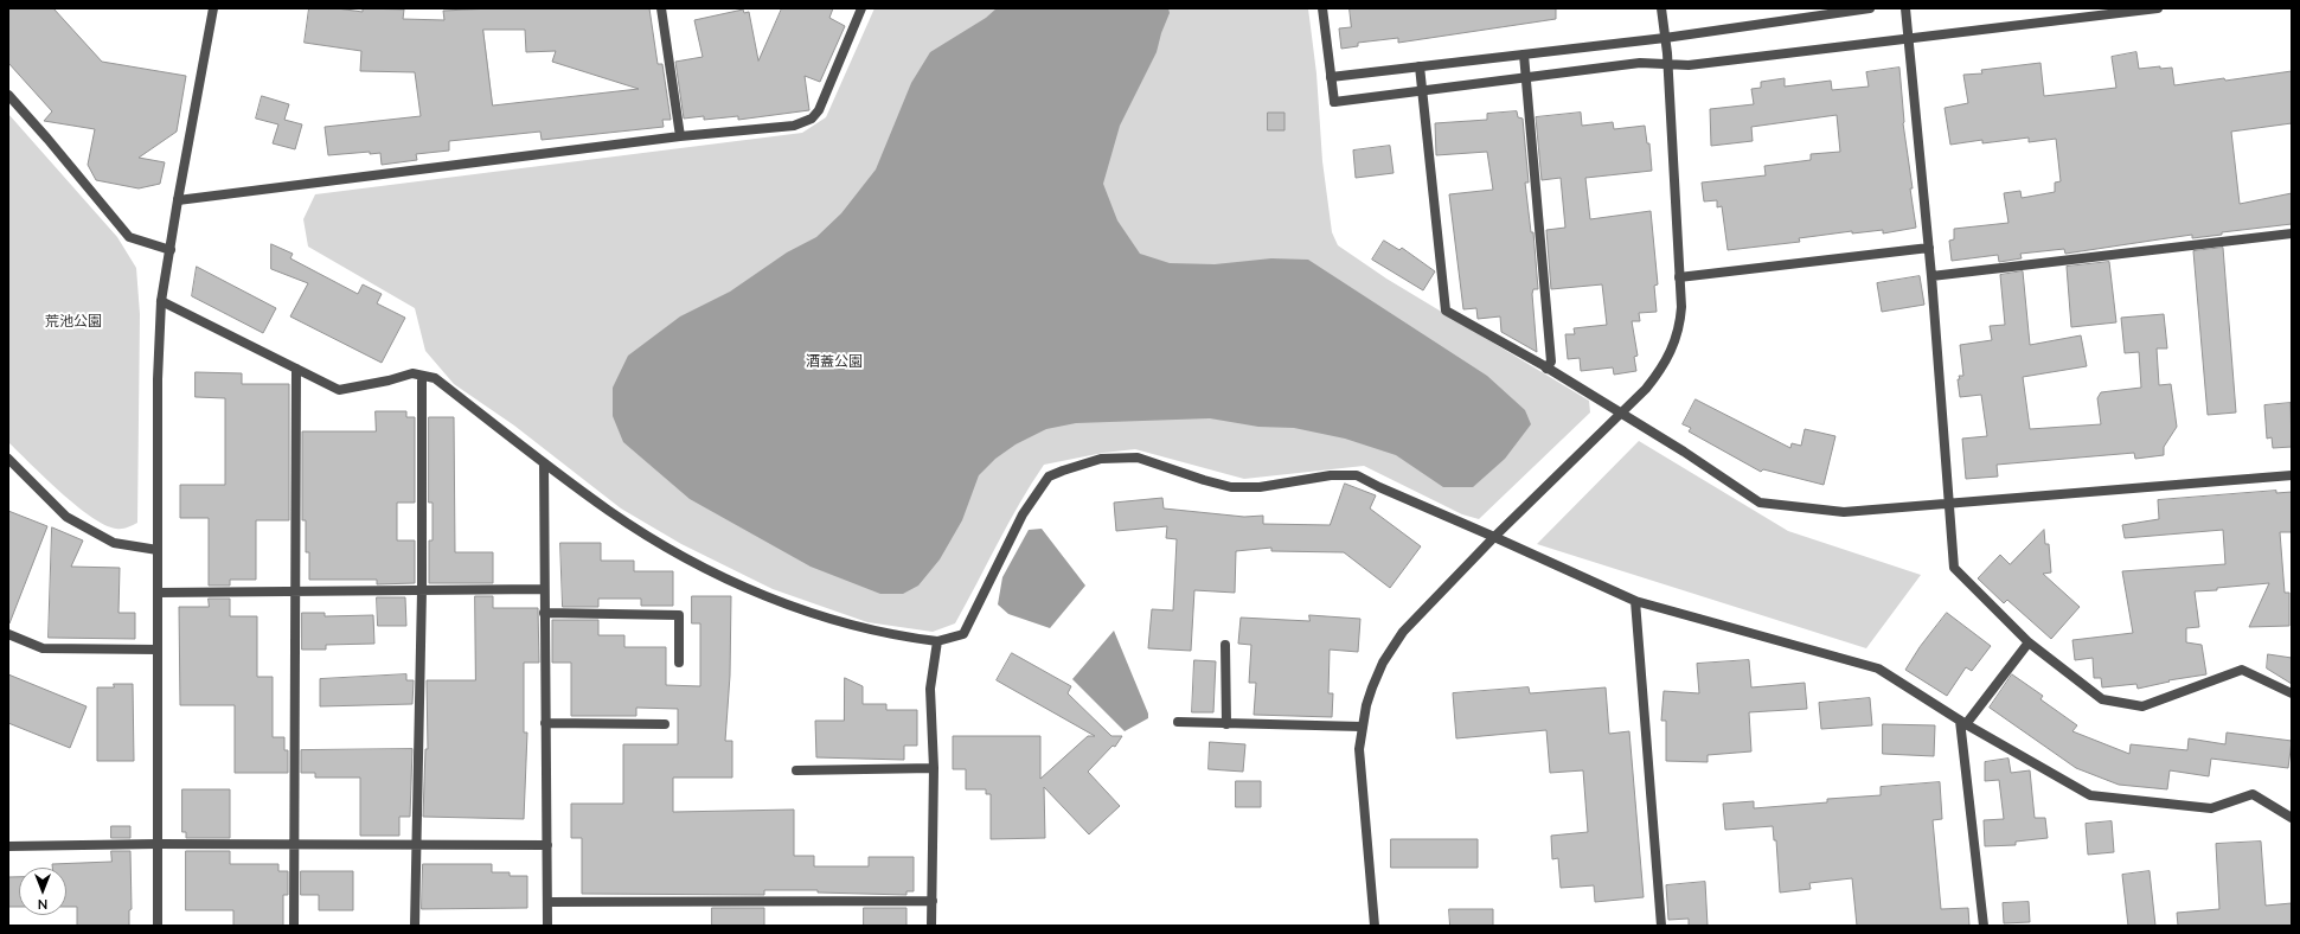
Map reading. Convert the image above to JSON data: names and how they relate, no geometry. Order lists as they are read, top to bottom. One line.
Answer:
{"parks":["荒池公園","酒蓋公園"],"north":"bottom"}
